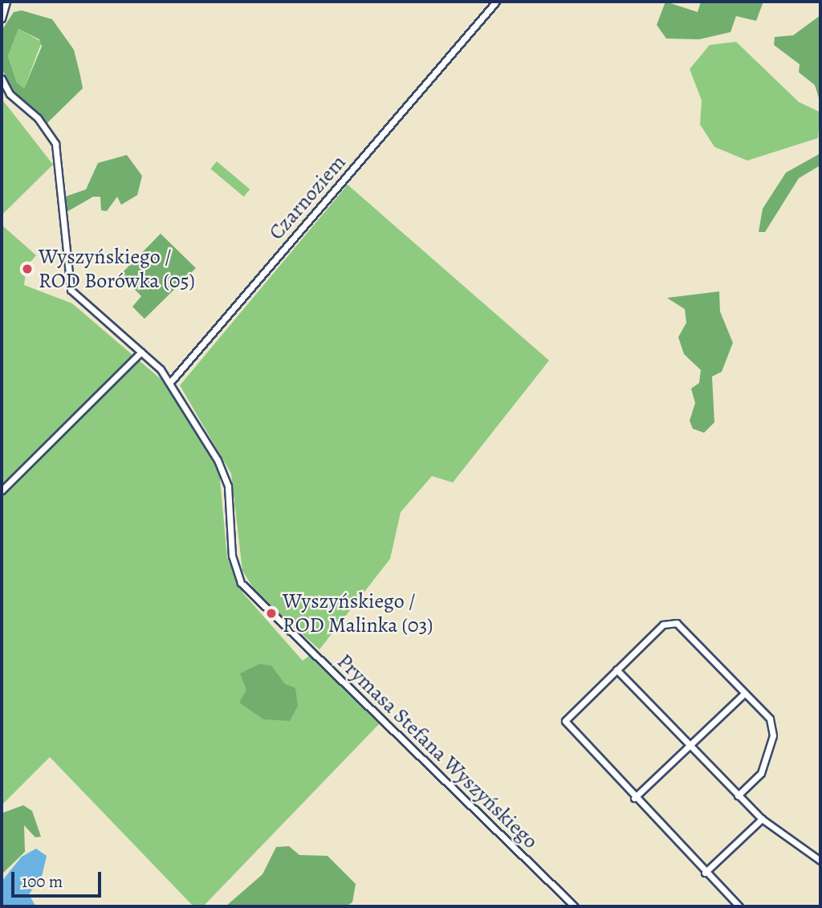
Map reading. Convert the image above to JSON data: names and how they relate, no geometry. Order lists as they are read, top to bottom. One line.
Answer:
{"streets":{"street":["Czarnoziem","Prymasa Stefana Wyszyńskiego"]},"crossings":[["Czarnoziem","Prymasa Stefana Wyszyńskiego"]],"places":["Wyszyńskiego / ROD Borówka (05)","Wyszyńskiego / ROD Malinka (03)"],"scale_bar":"100 m"}
